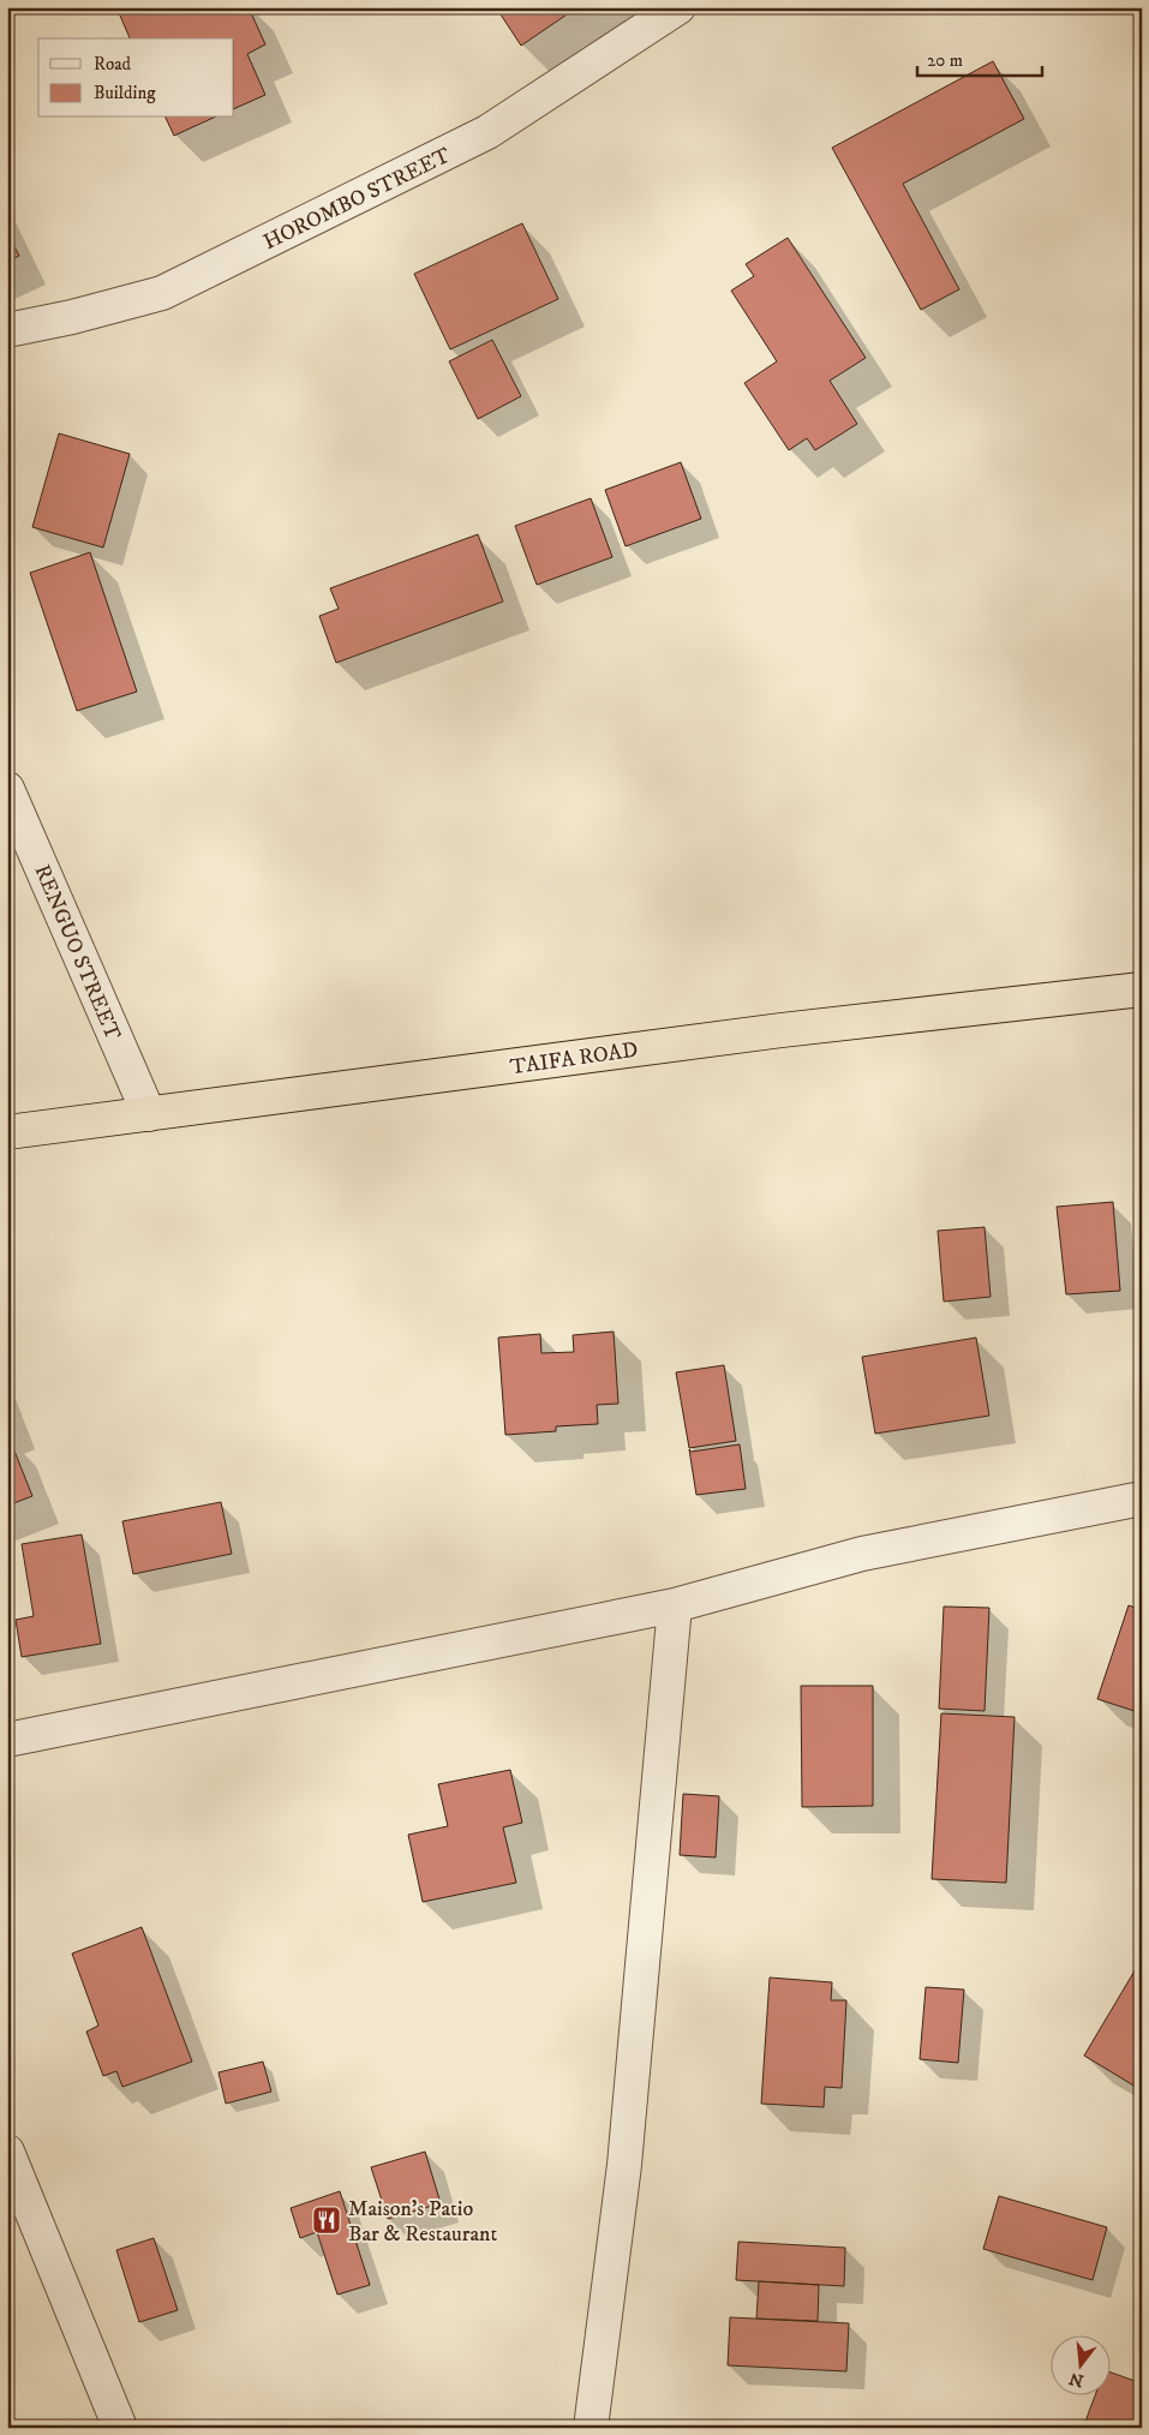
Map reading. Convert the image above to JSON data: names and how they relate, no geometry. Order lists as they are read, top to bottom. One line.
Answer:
{"streets":{"highway":["TAIFA ROAD"],"street":["HOROMBO STREET","RENGUO STREET"]},"crossings":[["RENGUO STREET","TAIFA ROAD"]],"places":{"restaurant":["Maison's Patio Bar & Restaurant"]},"legend":["Road","Building"],"scale_bar":"20 m","north":"bottom"}
